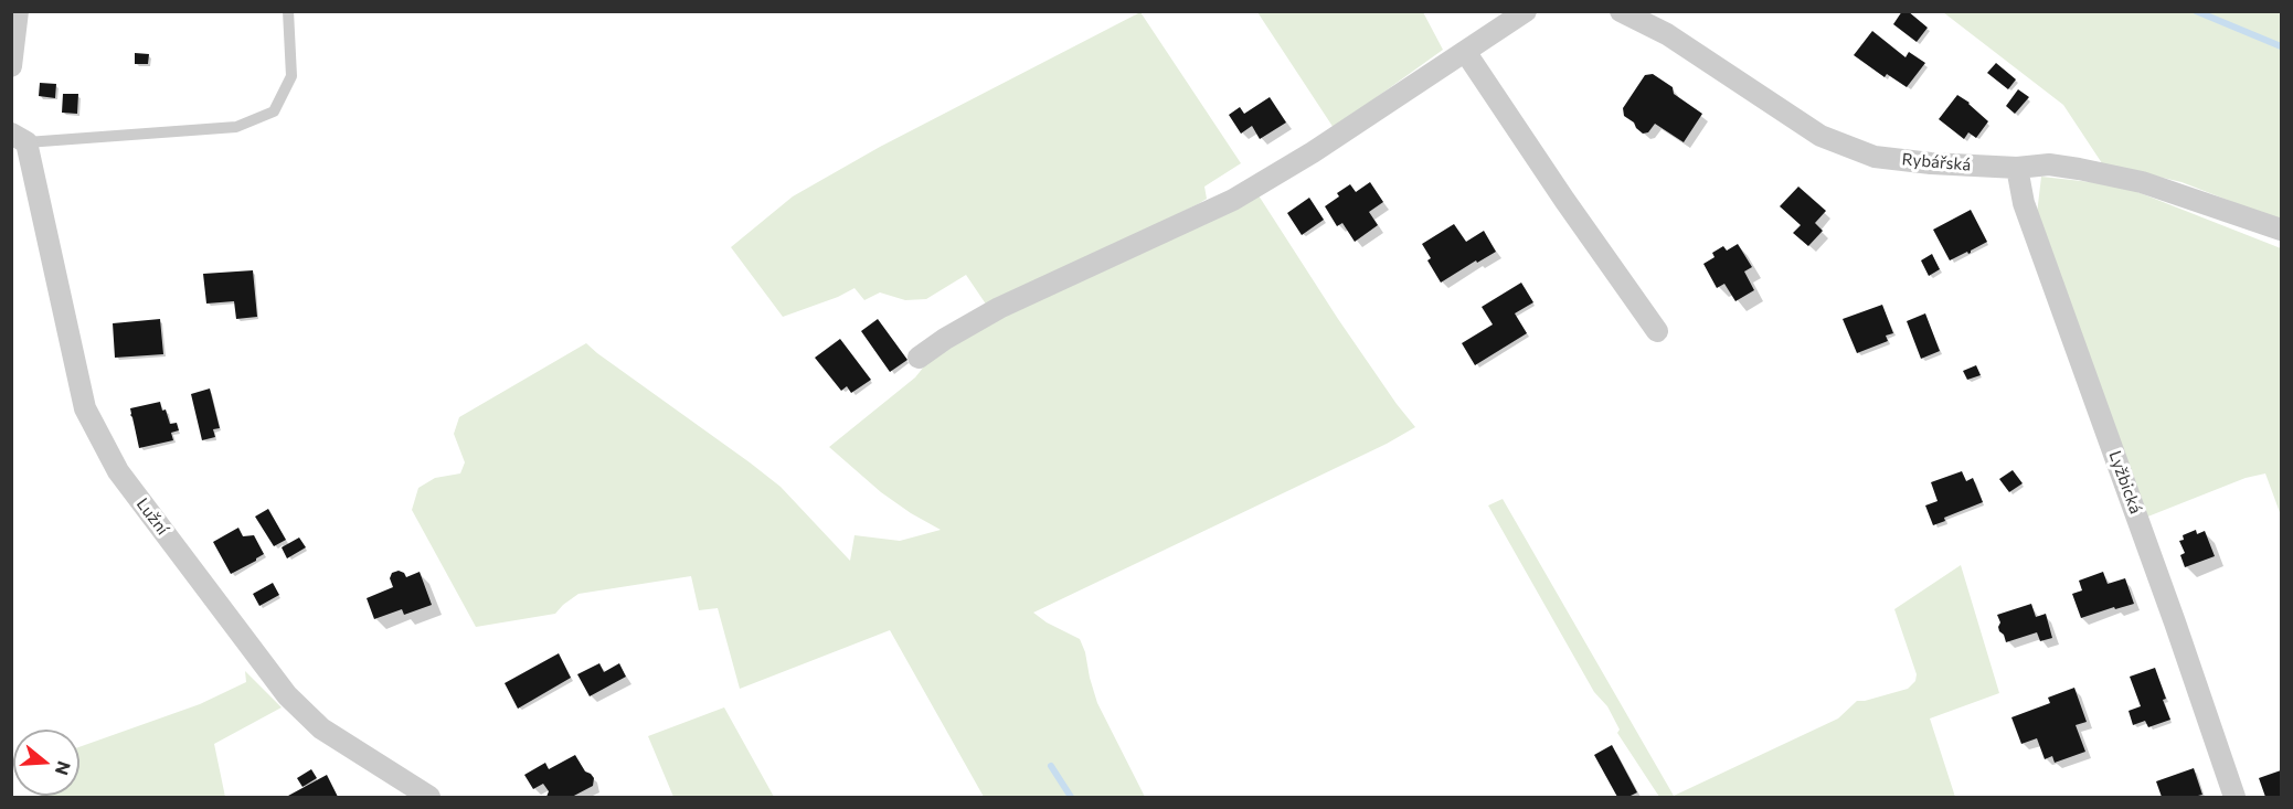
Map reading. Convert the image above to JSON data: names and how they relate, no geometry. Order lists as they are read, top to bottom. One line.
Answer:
{"streets":{"street":["Rybářská","Lyžbická","Lužní"]},"crossings":[["Rybářská","Lyžbická"]],"north":"right"}
